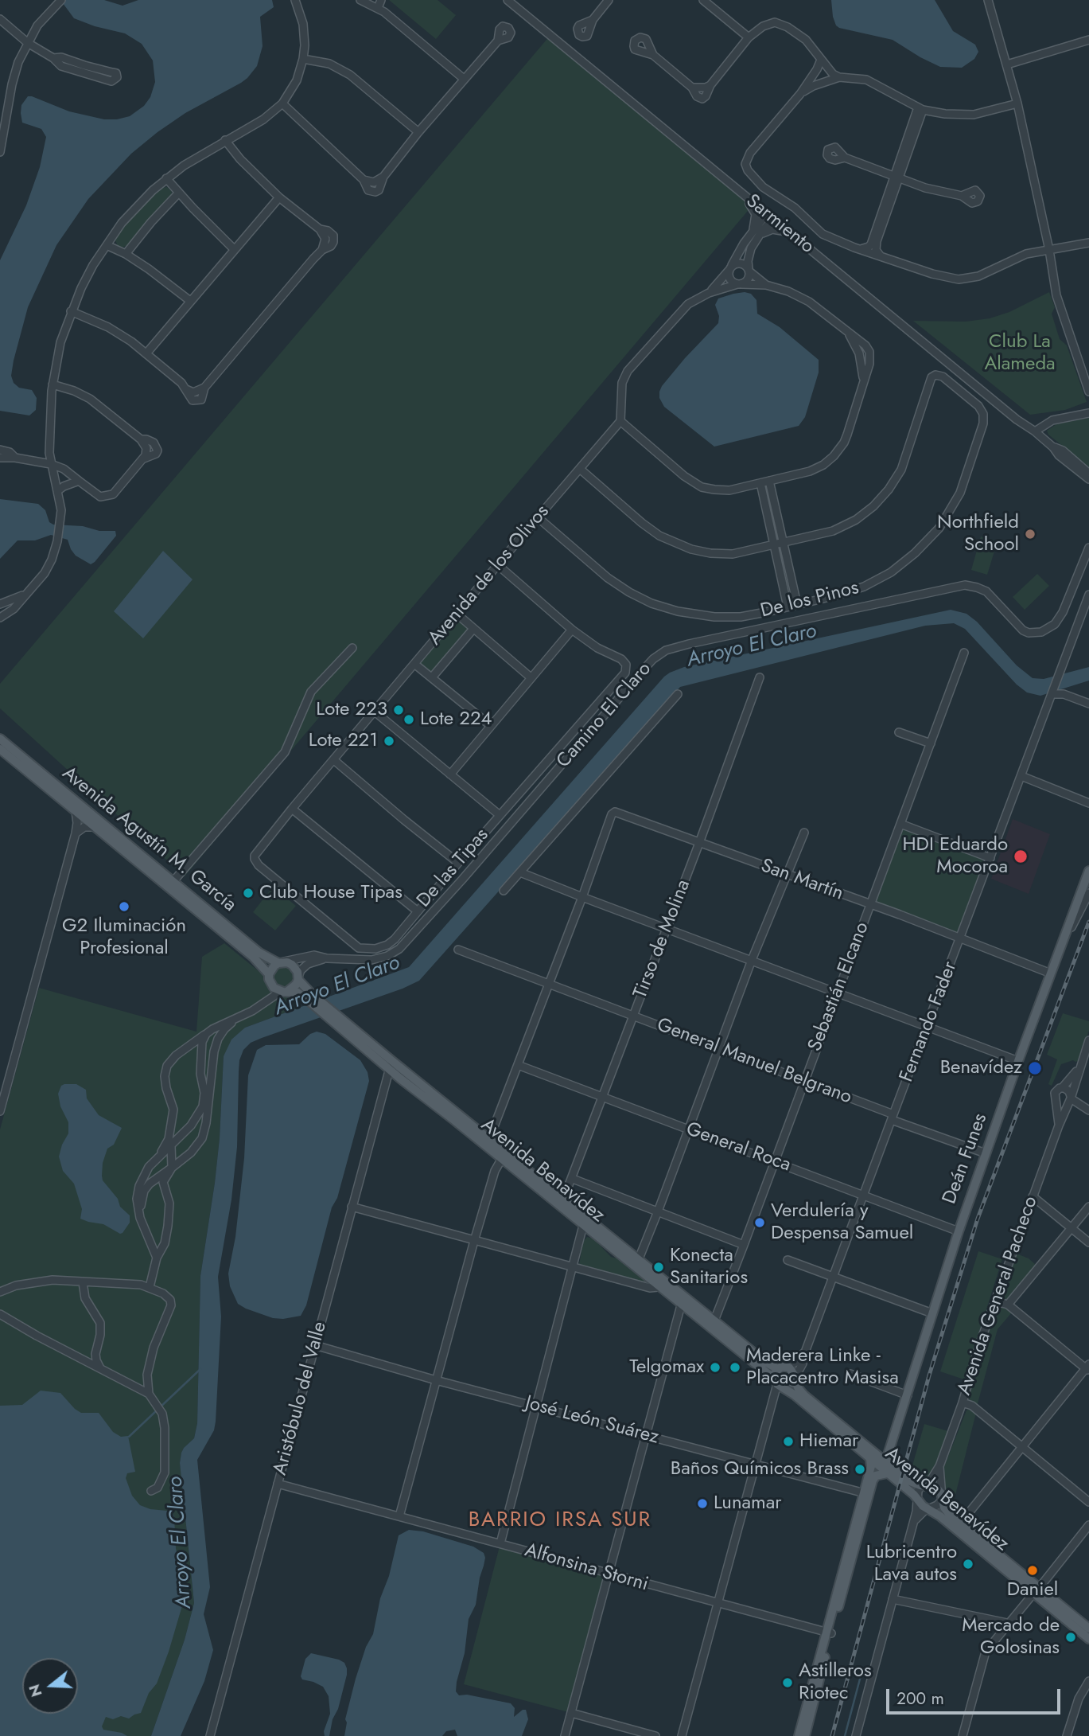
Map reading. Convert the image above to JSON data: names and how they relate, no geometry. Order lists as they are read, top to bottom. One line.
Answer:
{"streets":{"main road":["Avenida Agustín M. García","Deán Funes","Avenida Benavídez"],"street":["Sarmiento","Avenida de los Olivos","De los Pinos","Camino El Claro","De las Tipas","San Martín","Tirso de Molina","Sebastián Elcano","Fernando Fader","General Manuel Belgrano","General Roca","Avenida General Pacheco","Aristóbulo del Valle","José León Suárez","Alfonsina Storni"]},"crossings":[["Avenida de los Olivos","De los Pinos"],["Avenida de los Olivos","De las Tipas"],["Camino El Claro","Avenida Agustín M. García"],["Camino El Claro","Avenida Benavídez"],["Avenida Agustín M. García","Avenida Benavídez"],["San Martín","Tirso de Molina"],["San Martín","Sebastián Elcano"],["San Martín","Fernando Fader"],["San Martín","Deán Funes"],["Tirso de Molina","General Manuel Belgrano"],["Tirso de Molina","General Roca"],["Tirso de Molina","Avenida Benavídez"],["Sebastián Elcano","General Manuel Belgrano"],["Sebastián Elcano","General Roca"],["Sebastián Elcano","Avenida Benavídez"],["Fernando Fader","General Manuel Belgrano"],["Fernando Fader","General Roca"],["Fernando Fader","Avenida Benavídez"],["General Manuel Belgrano","Deán Funes"],["General Roca","Deán Funes"],["Deán Funes","Avenida Benavídez"],["Avenida Benavídez","Avenida General Pacheco"],["Avenida Benavídez","Aristóbulo del Valle"],["Aristóbulo del Valle","José León Suárez"],["Aristóbulo del Valle","Alfonsina Storni"]],"districts":["BARRIO IRSA SUR"],"water":["Arroyo El Claro"],"parks":["Club La Alameda"],"places":["Northfield School","Lote 223","Lote 224","Lote 221","HDI Eduardo Mocoroa","Club House Tipas","G2 Iluminación Profesional","Benavídez","Verdulería y Despensa Samuel","Konecta Sanitarios","Telgomax","Maderera Linke - Placacentro Masisa","Hiemar","Baños Químicos Brass","Lunamar","Lubricentro Lava autos","Daniel","Mercado de Golosinas","Astilleros Riotec"],"scale_bar":"200 m","north":"left"}
